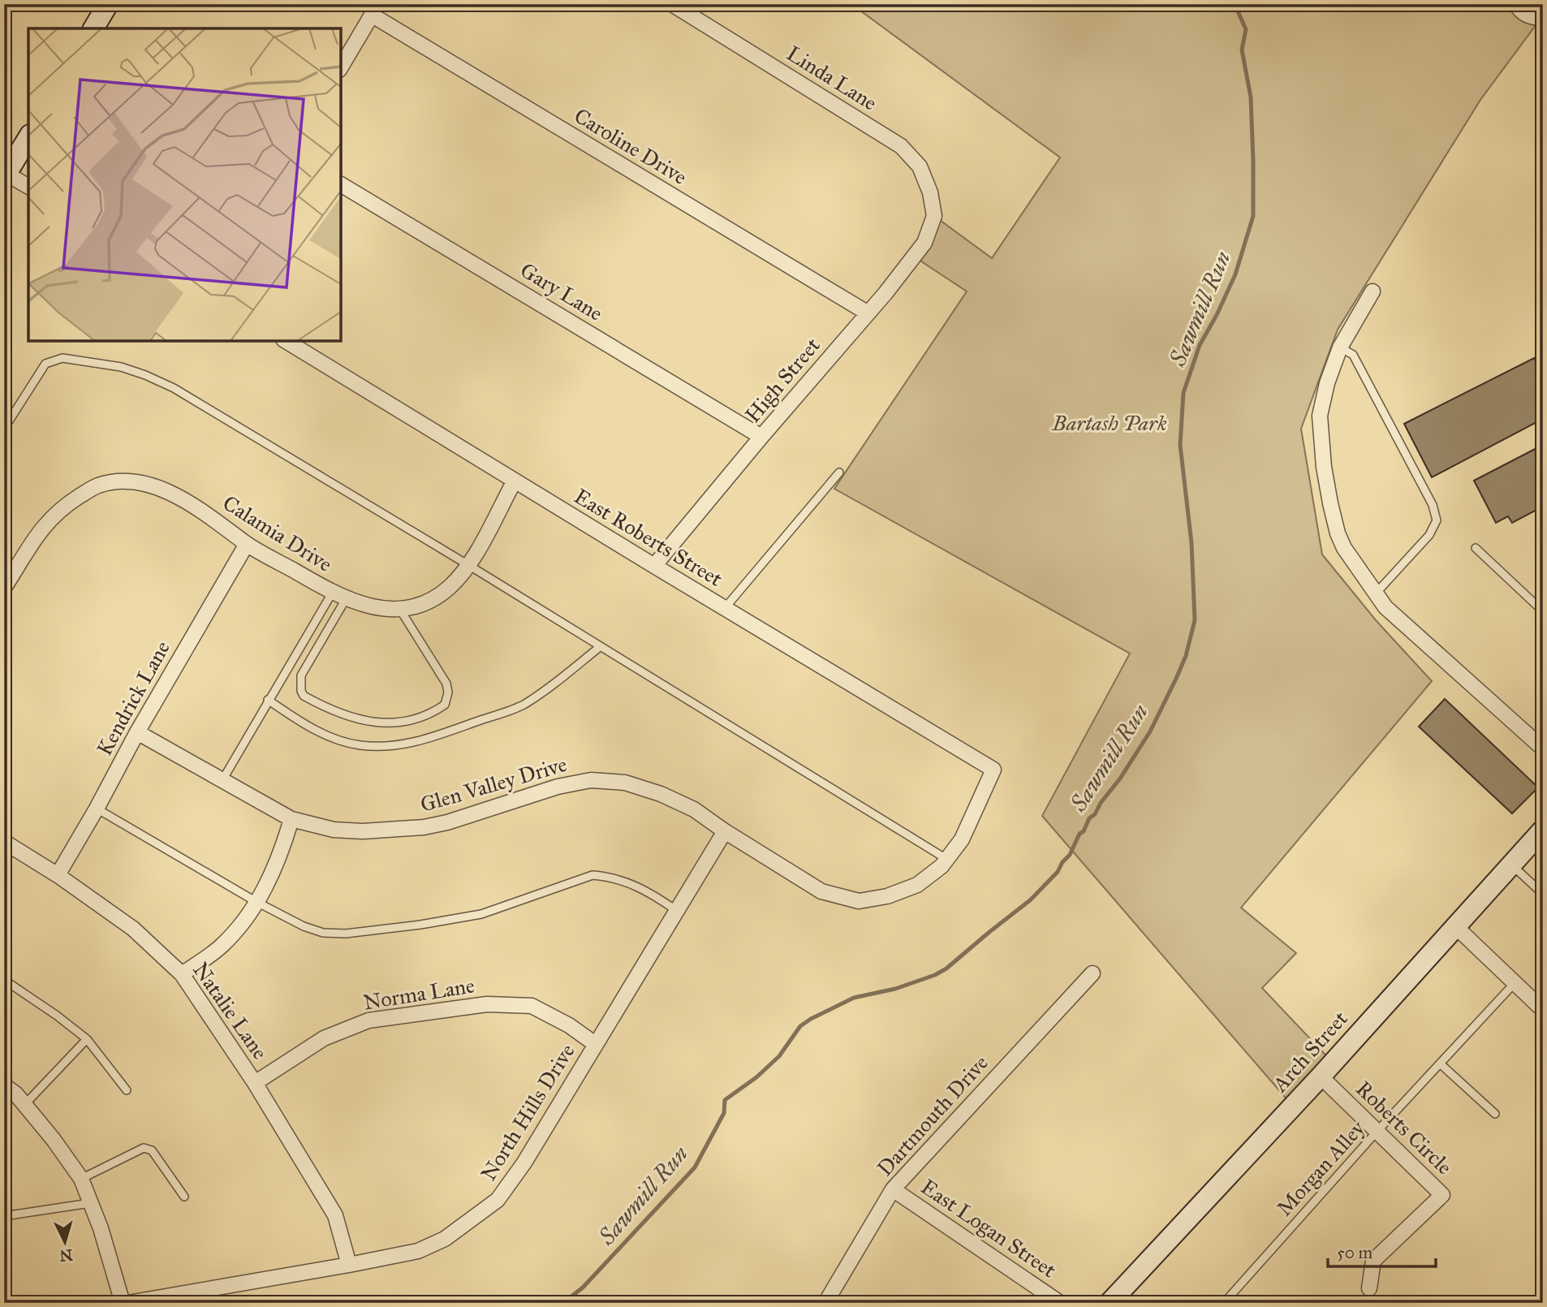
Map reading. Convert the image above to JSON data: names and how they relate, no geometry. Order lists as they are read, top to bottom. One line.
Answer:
{"streets":{"street":["Linda Lane","Caroline Drive","Gary Lane","High Street","Calamia Drive","East Roberts Street","Kendrick Lane","Glen Valley Drive","Norma Lane","Natalie Lane","Arch Street","North Hills Drive","Dartmouth Drive","Roberts Circle","East Logan Street"],"lane":["Morgan Alley"]},"crossings":[["Linda Lane","High Street"],["Caroline Drive","High Street"],["Gary Lane","High Street"],["High Street","East Roberts Street"],["Calamia Drive","East Roberts Street"],["Calamia Drive","Kendrick Lane"],["East Roberts Street","Glen Valley Drive"],["Kendrick Lane","Glen Valley Drive"],["Kendrick Lane","Natalie Lane"],["Glen Valley Drive","North Hills Drive"],["Norma Lane","Natalie Lane"],["Norma Lane","North Hills Drive"],["Natalie Lane","North Hills Drive"],["Arch Street","Roberts Circle"],["Dartmouth Drive","East Logan Street"],["Roberts Circle","Morgan Alley"]],"water":["Sawmill Run"],"parks":["Bartash Park"],"scale_bar":"50 m","north":"bottom"}
